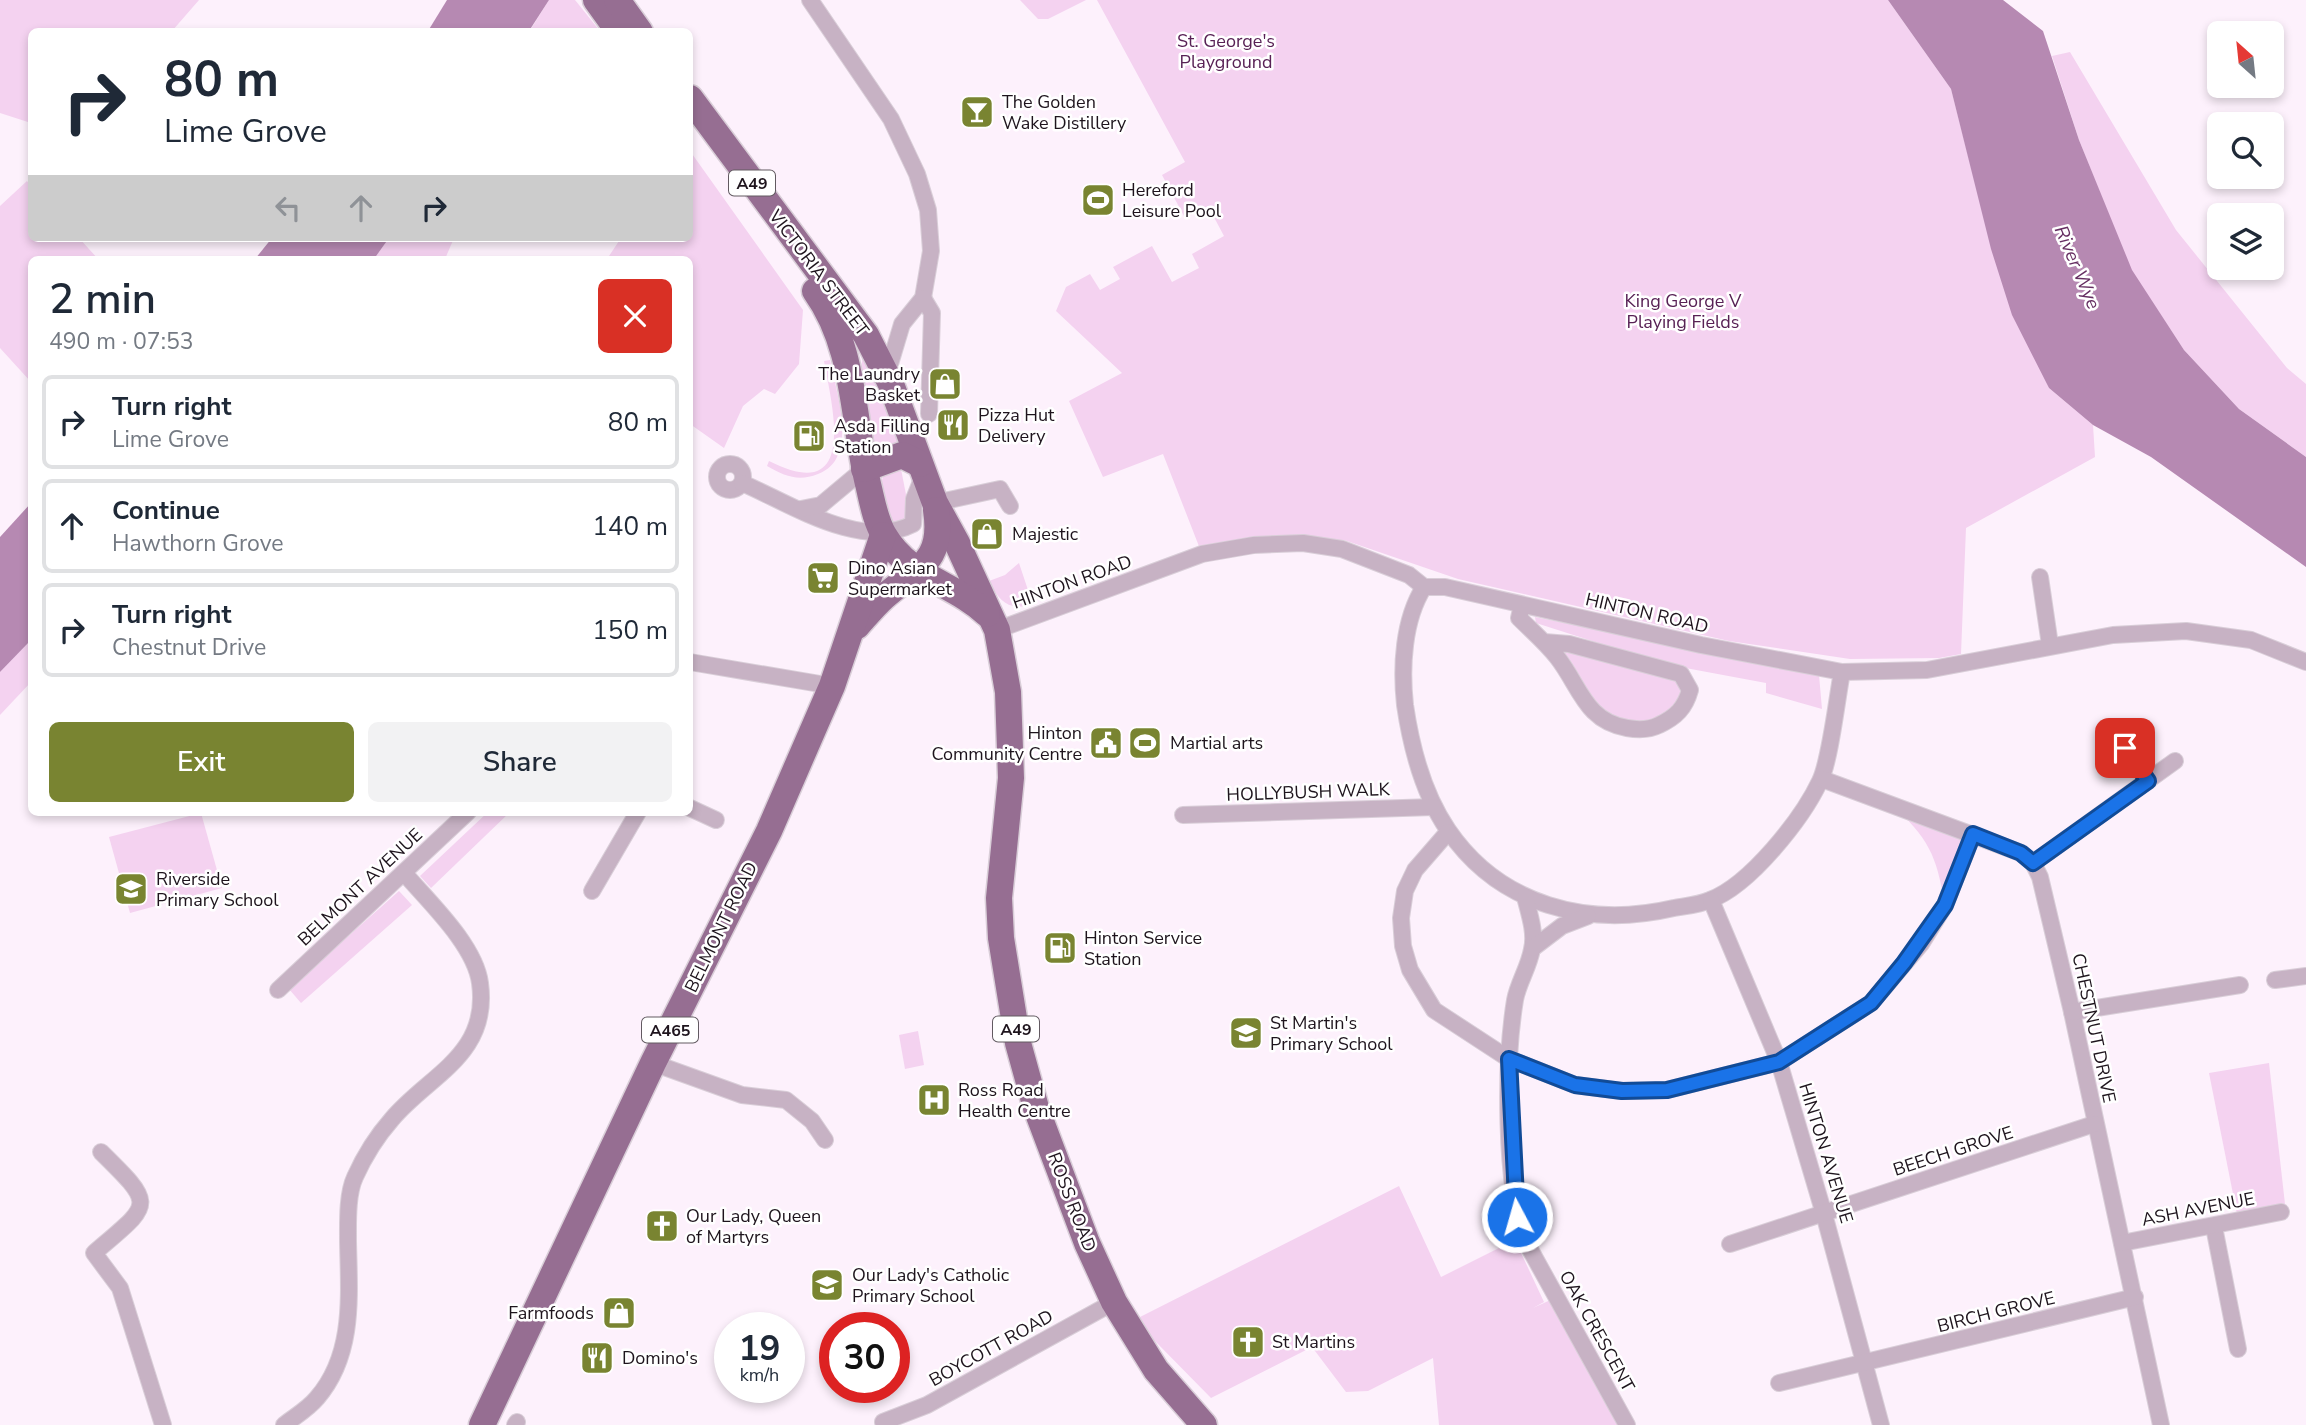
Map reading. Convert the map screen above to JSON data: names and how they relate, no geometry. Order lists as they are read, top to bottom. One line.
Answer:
{"streets":{"highway":["A49","VICTORIA STREET","BELMONT ROAD","A465","ROSS ROAD"],"street":["HINTON ROAD","HOLLYBUSH WALK","BELMONT AVENUE","CHESTNUT DRIVE","BEECH GROVE","HINTON AVENUE","ASH AVENUE","BIRCH GROVE","OAK CRESCENT","BOYCOTT ROAD"]},"crossings":[["VICTORIA STREET","BELMONT ROAD"],["VICTORIA STREET","A465"],["VICTORIA STREET","ROSS ROAD"],["HINTON ROAD","ROSS ROAD"],["BELMONT ROAD","A465"],["CHESTNUT DRIVE","BEECH GROVE"],["CHESTNUT DRIVE","ASH AVENUE"],["CHESTNUT DRIVE","BIRCH GROVE"],["A465","ROSS ROAD"],["BEECH GROVE","HINTON AVENUE"],["HINTON AVENUE","BIRCH GROVE"],["ROSS ROAD","BOYCOTT ROAD"]],"water":["River Wye"],"parks":["St. George's Playground","King George V Playing Fields"],"places":{"bar":["The Golden Wake Distillery"],"sports":["Hereford Leisure Pool","Martial arts"],"shop":["The Laundry Basket","Majestic","Farmfoods"],"restaurant":["Pizza Hut Delivery","Domino's"],"fuel station":["Asda Filling Station","Hinton Service Station"],"supermarket":["Dino Asian Supermarket"],"public building":["Hinton Community Centre"],"school or university":["Riverside Primary School","St Martin's Primary School","Our Lady's Catholic Primary School"],"hospital":["Ross Road Health Centre"],"church":["Our Lady, Queen of Martyrs","St Martins"]},"north":"top left","page":{"turn":["80 m","Lime Grove"],"heading":["2 min","490 m · 07:53"],"list":[{"name":"Turn right","note":"Lime Grove","value":"80 m"},{"name":"Continue","note":"Hawthorn Grove","value":"140 m"},{"name":"Turn right","note":"Chestnut Drive","value":"150 m"}],"buttons":["Exit","Share"],"speed":"19 km/h","limit":"30"}}
